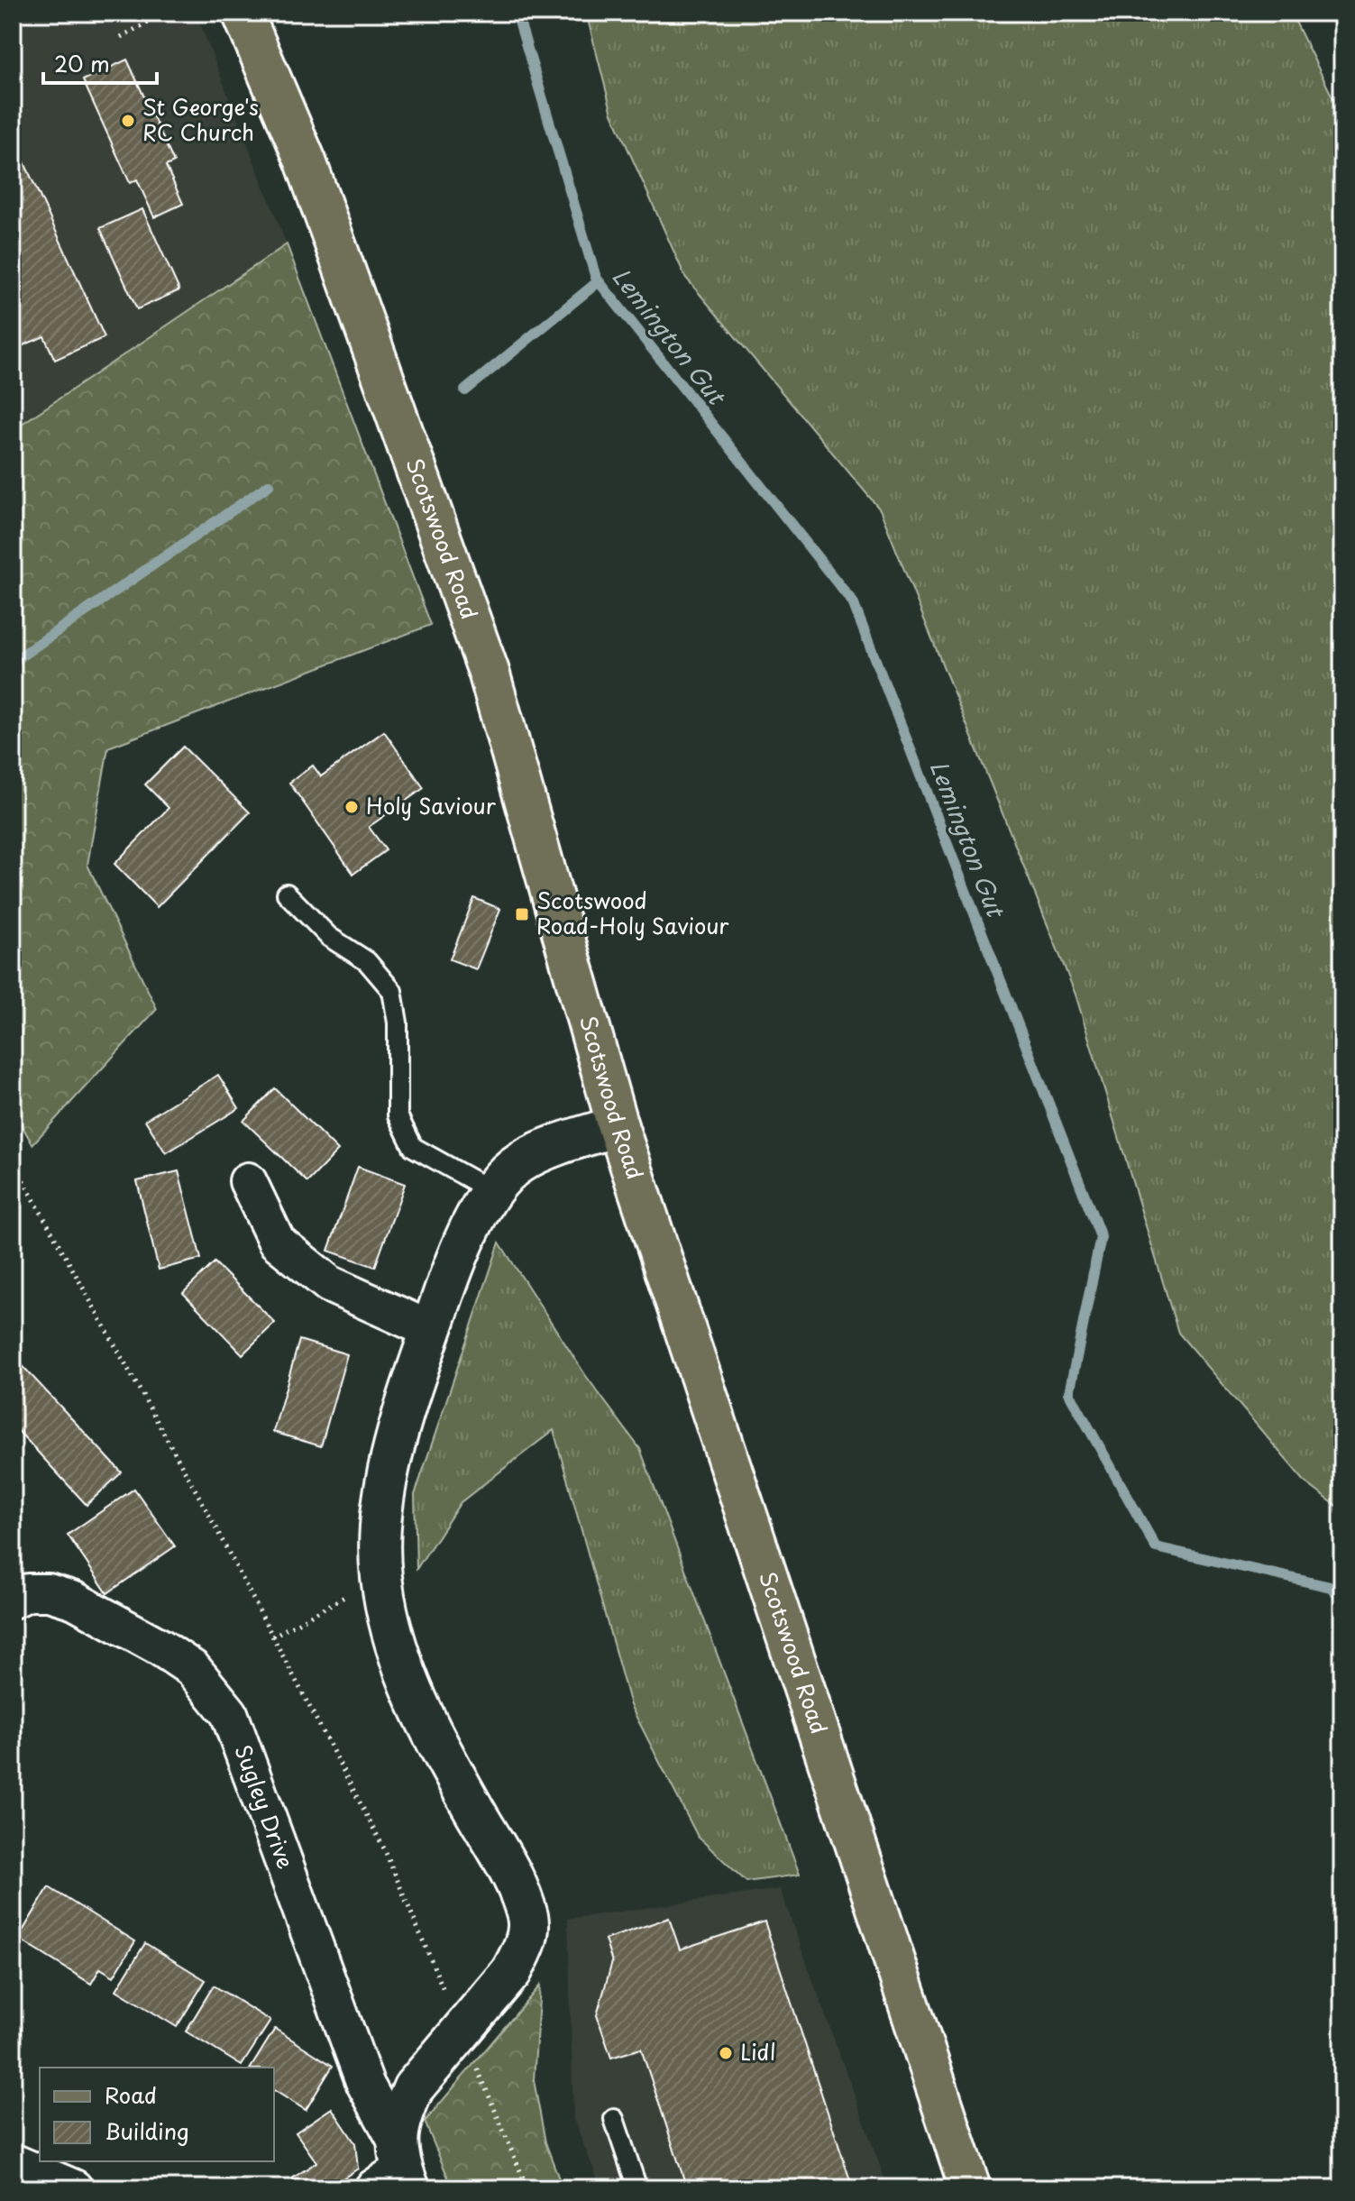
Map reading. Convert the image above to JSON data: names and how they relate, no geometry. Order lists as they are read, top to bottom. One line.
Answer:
{"streets":{"main road":["Scotswood Road"],"street":["Sugley Drive"]},"water":["Lemington Gut"],"places":{"other":["St George's RC Church","Holy Saviour","Lidl"],"transit":["Scotswood Road-Holy Saviour"]},"legend":["Road","Building"],"scale_bar":"20 m"}
